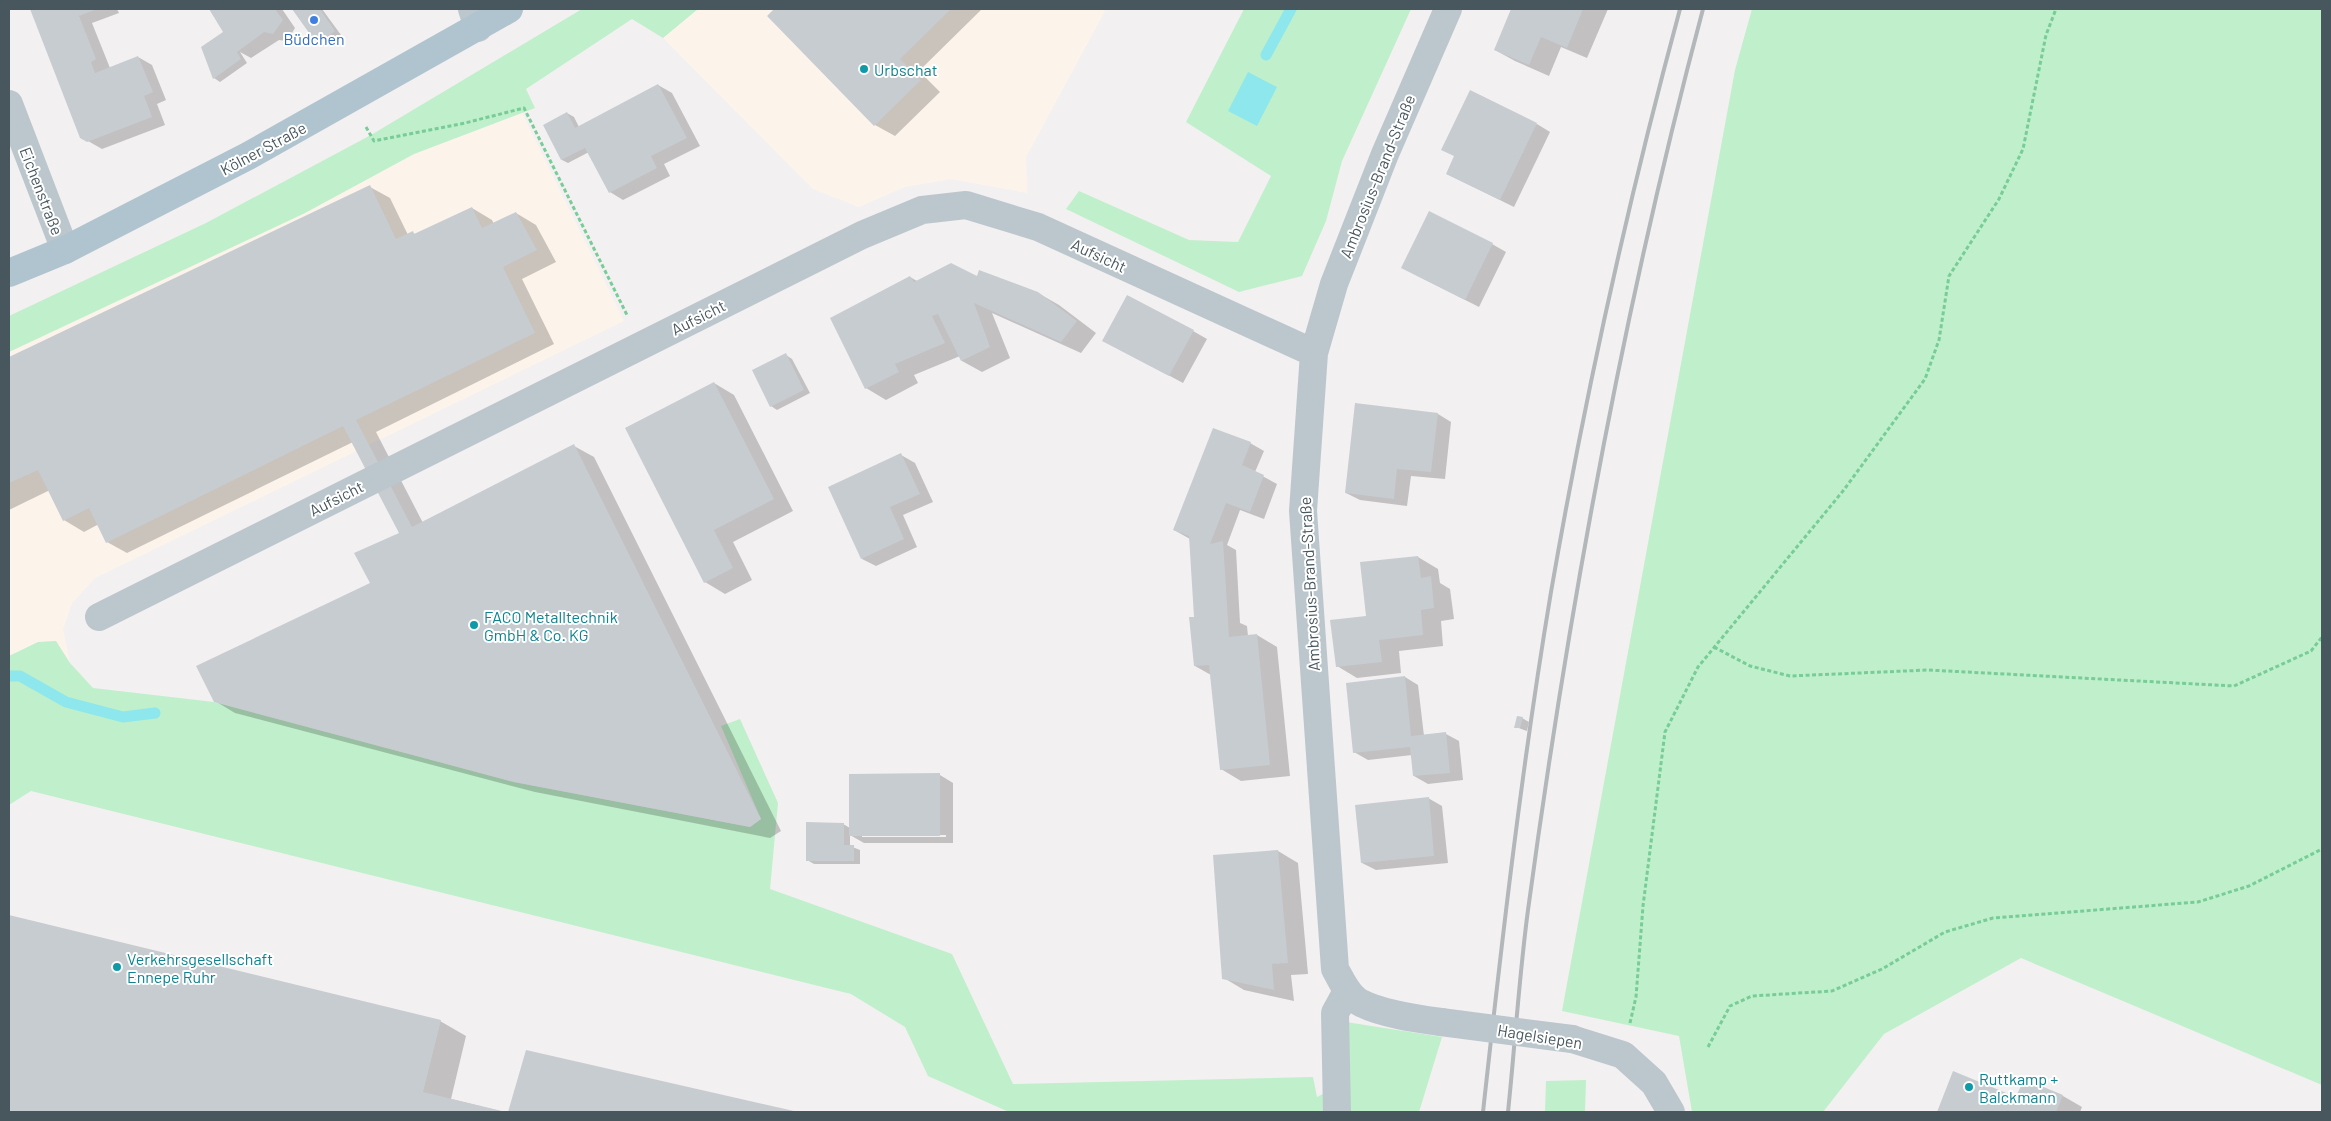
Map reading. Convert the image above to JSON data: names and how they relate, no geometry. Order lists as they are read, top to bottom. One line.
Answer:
{"streets":{"main road":["Kölner Straße"],"street":["Ambrosius-Brand-Straße","Eichenstraße","Aufsicht","Hagelsiepen"]},"crossings":[["Kölner Straße","Eichenstraße"],["Ambrosius-Brand-Straße","Aufsicht"],["Ambrosius-Brand-Straße","Hagelsiepen"]],"places":["Büdchen","Urbschat","FACO Metalltechnik GmbH & Co. KG","Verkehrsgesellschaft Ennepe Ruhr","Ruttkamp + Balckmann"]}
